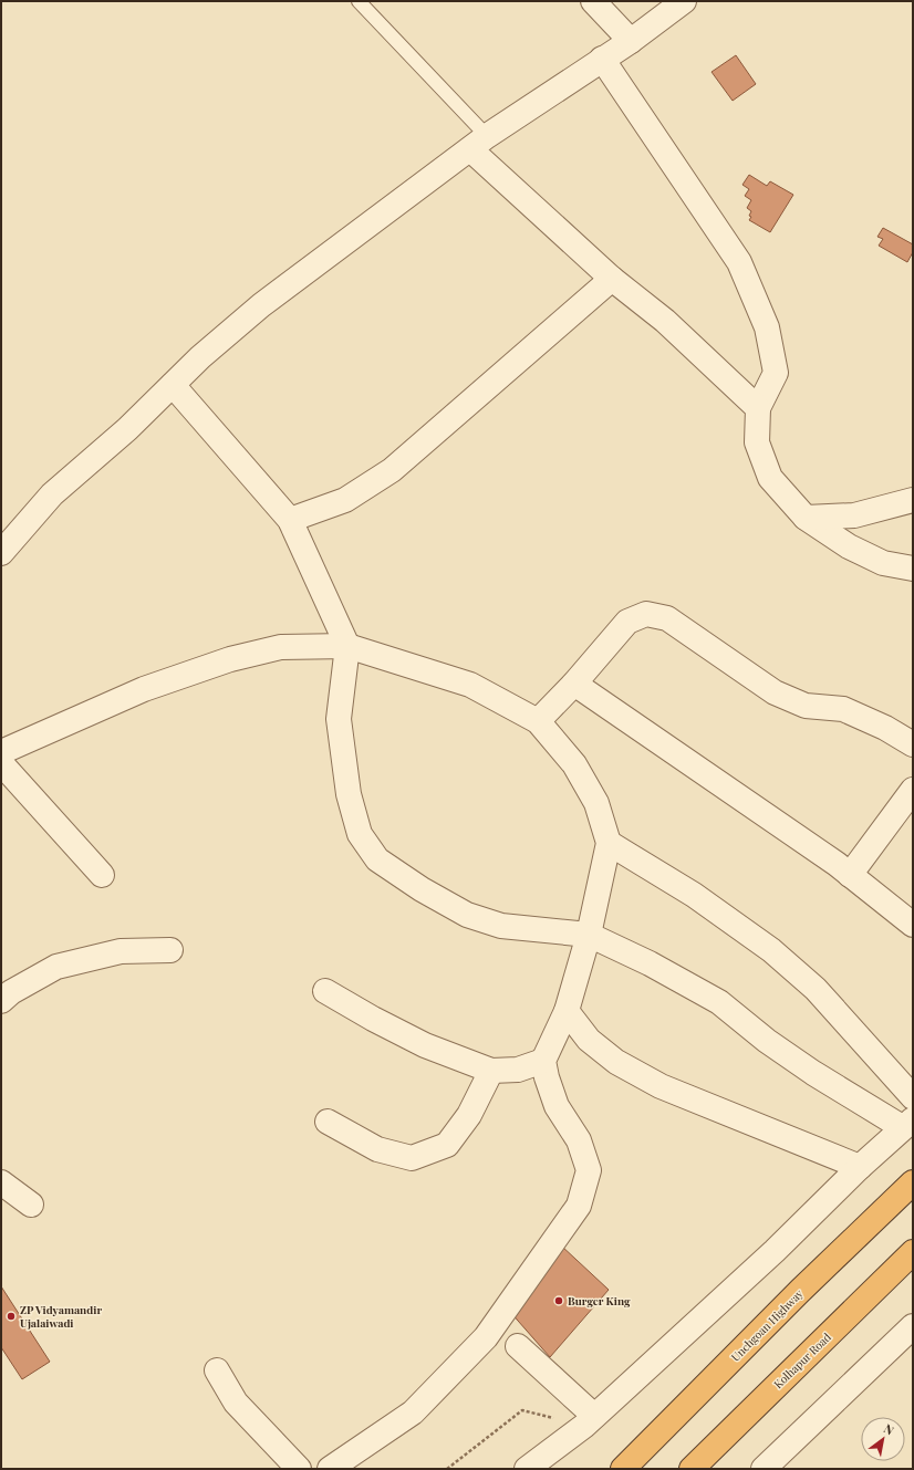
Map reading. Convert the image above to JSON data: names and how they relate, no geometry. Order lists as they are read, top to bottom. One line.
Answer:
{"streets":{"highway":["Unchgoan Highway","Kolhapur Road"]},"places":["Burger King","ZP Vidyamandir Ujalaiwadi"],"north":"top right"}
